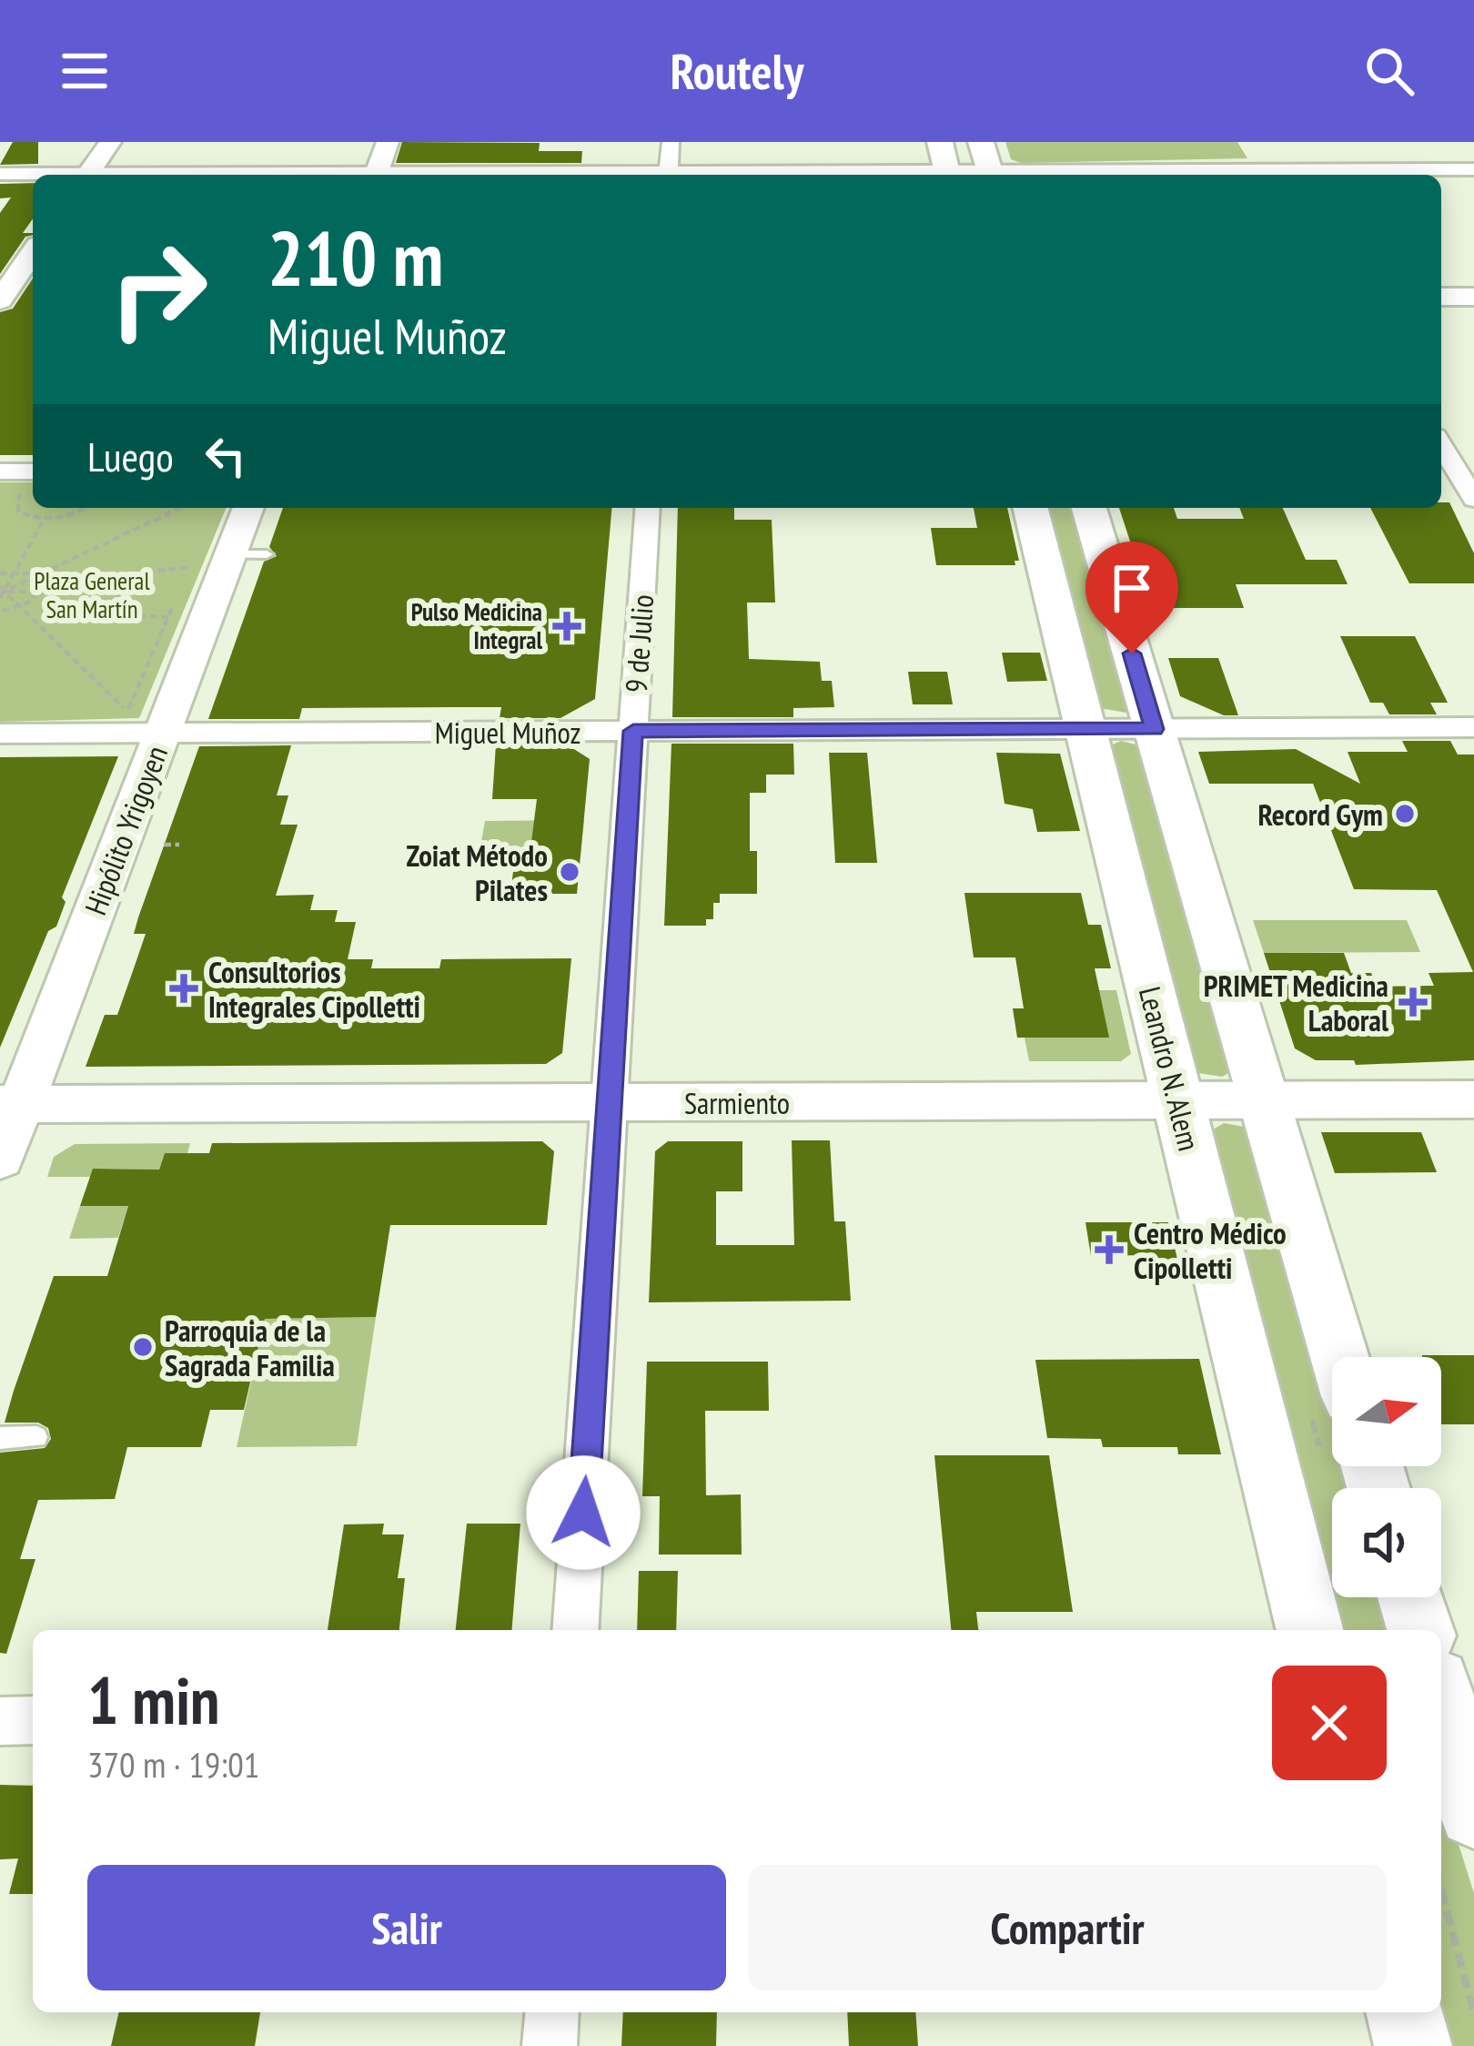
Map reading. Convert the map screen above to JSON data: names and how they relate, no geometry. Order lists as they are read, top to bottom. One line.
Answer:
{"streets":{"main road":["Leandro N. Alem"],"street":["9 de Julio","Miguel Muñoz","Hipólito Yrigoyen","Sarmiento"]},"crossings":[["9 de Julio","Miguel Muñoz"],["9 de Julio","Sarmiento"],["Miguel Muñoz","Hipólito Yrigoyen"],["Miguel Muñoz","Leandro N. Alem"],["Hipólito Yrigoyen","Sarmiento"],["Leandro N. Alem","Sarmiento"]],"parks":["Plaza General San Martín"],"places":{"health":["Pulso Medicina Integral","Consultorios Integrales Cipolletti","PRIMET Medicina Laboral","Centro Médico Cipolletti"],"other":["Record Gym","Zoiat Método Pilates","Parroquia de la Sagrada Familia"]},"north":"right","page":{"header":"Routely","turn":["210 m","Miguel Muñoz"],"then":"Luego","heading":["1 min","370 m · 19:01"],"buttons":["Salir","Compartir"]}}
